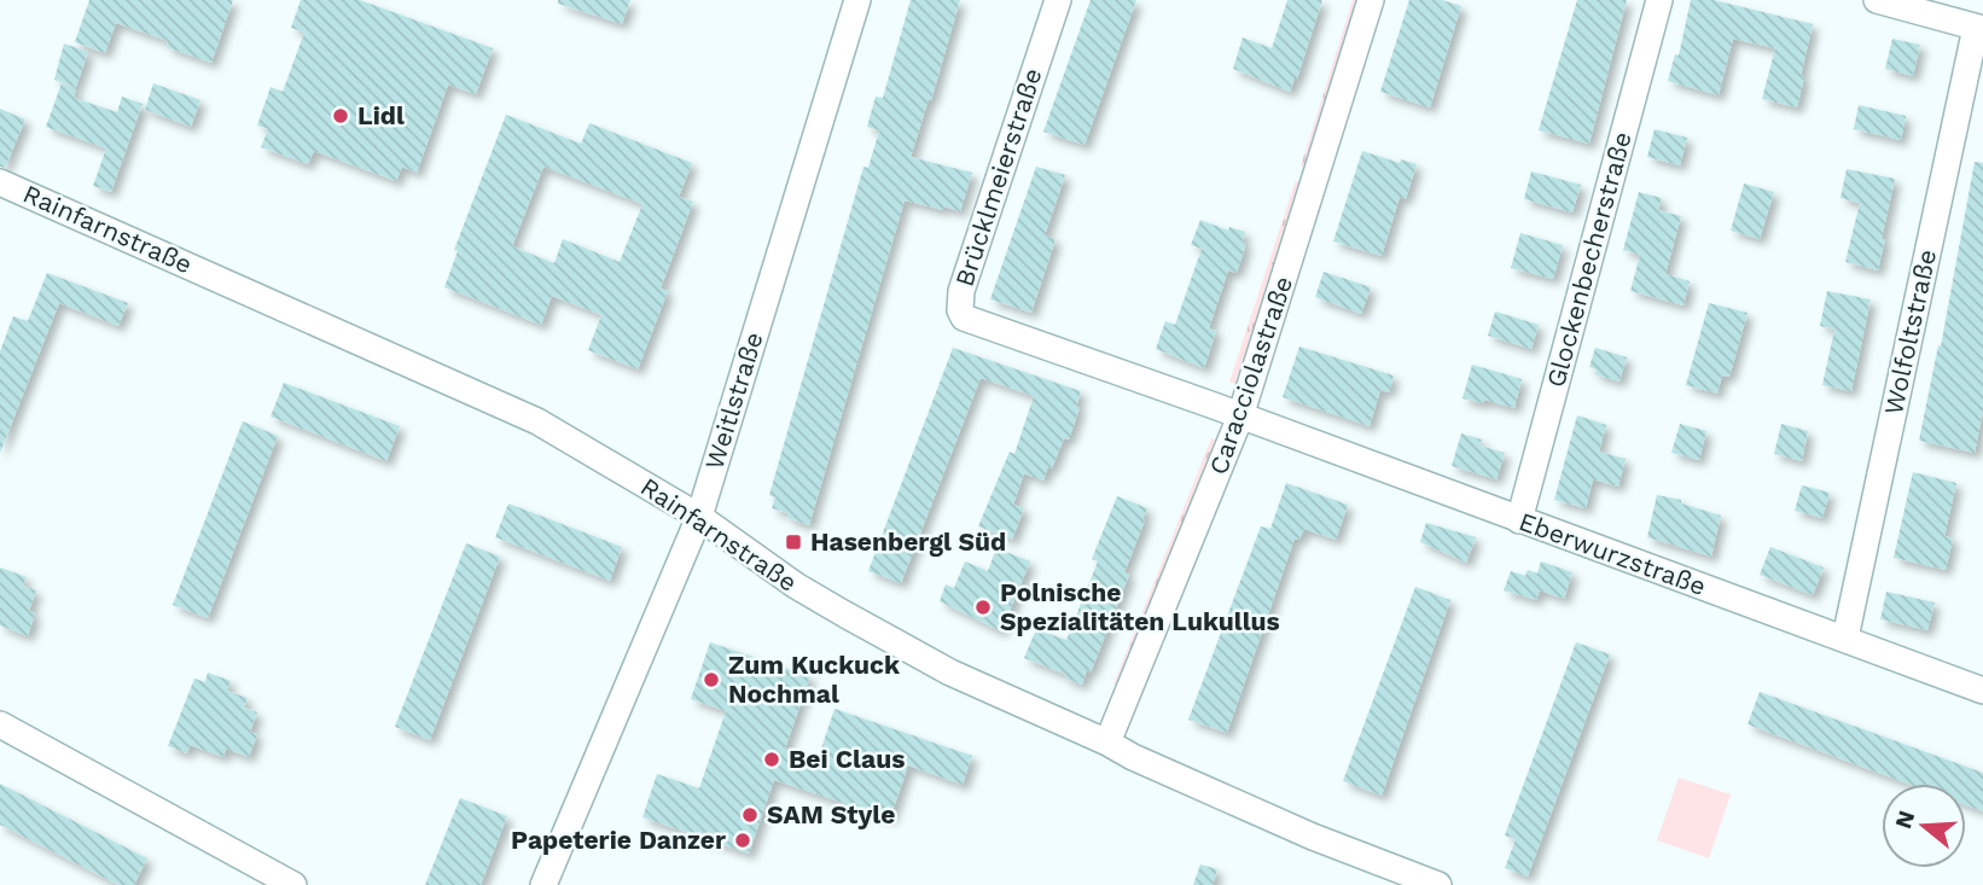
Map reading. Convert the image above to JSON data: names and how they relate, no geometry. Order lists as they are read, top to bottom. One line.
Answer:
{"streets":{"street":["Brücklmeierstraße","Rainfarnstraße","Glockenbecherstraße","Wolfoltstraße","Caracciolastraße","Weitlstraße","Eberwurzstraße"]},"crossings":[["Brücklmeierstraße","Caracciolastraße"],["Brücklmeierstraße","Eberwurzstraße"],["Rainfarnstraße","Caracciolastraße"],["Rainfarnstraße","Weitlstraße"],["Glockenbecherstraße","Eberwurzstraße"],["Wolfoltstraße","Eberwurzstraße"],["Caracciolastraße","Eberwurzstraße"]],"places":{"other":["Lidl","Polnische Spezialitäten Lukullus","Zum Kuckuck Nochmal","Bei Claus","SAM Style","Papeterie Danzer"],"transit":["Hasenbergl Süd"]},"north":"left"}
